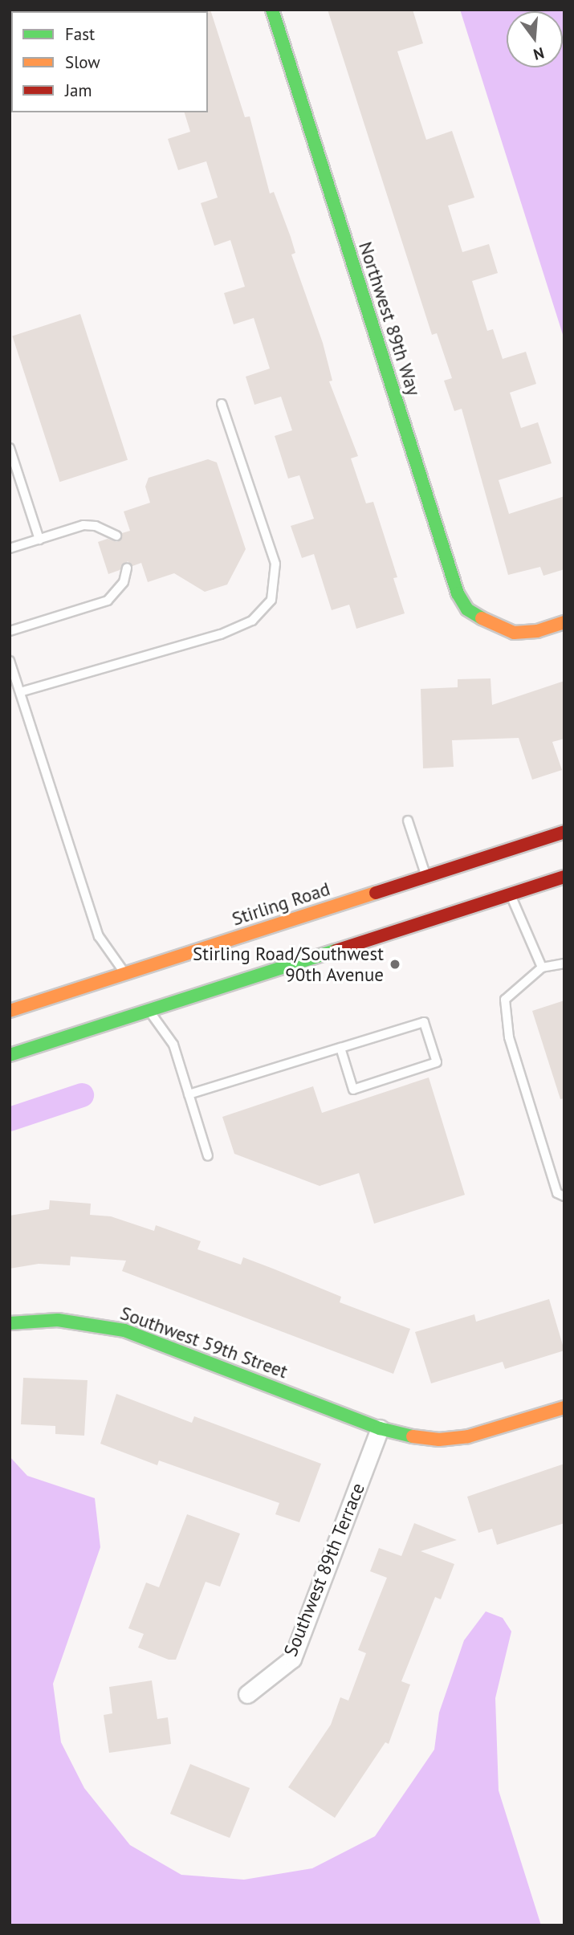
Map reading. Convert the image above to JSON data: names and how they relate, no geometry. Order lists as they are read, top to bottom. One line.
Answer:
{"streets":{"street":["Northwest 89th Way","Stirling Road","Southwest 59th Street","Southwest 89th Terrace"]},"crossings":[["Southwest 59th Street","Southwest 89th Terrace"]],"places":["Stirling Road/Southwest 90th Avenue"],"legend":["Fast","Slow","Jam"],"north":"bottom"}
